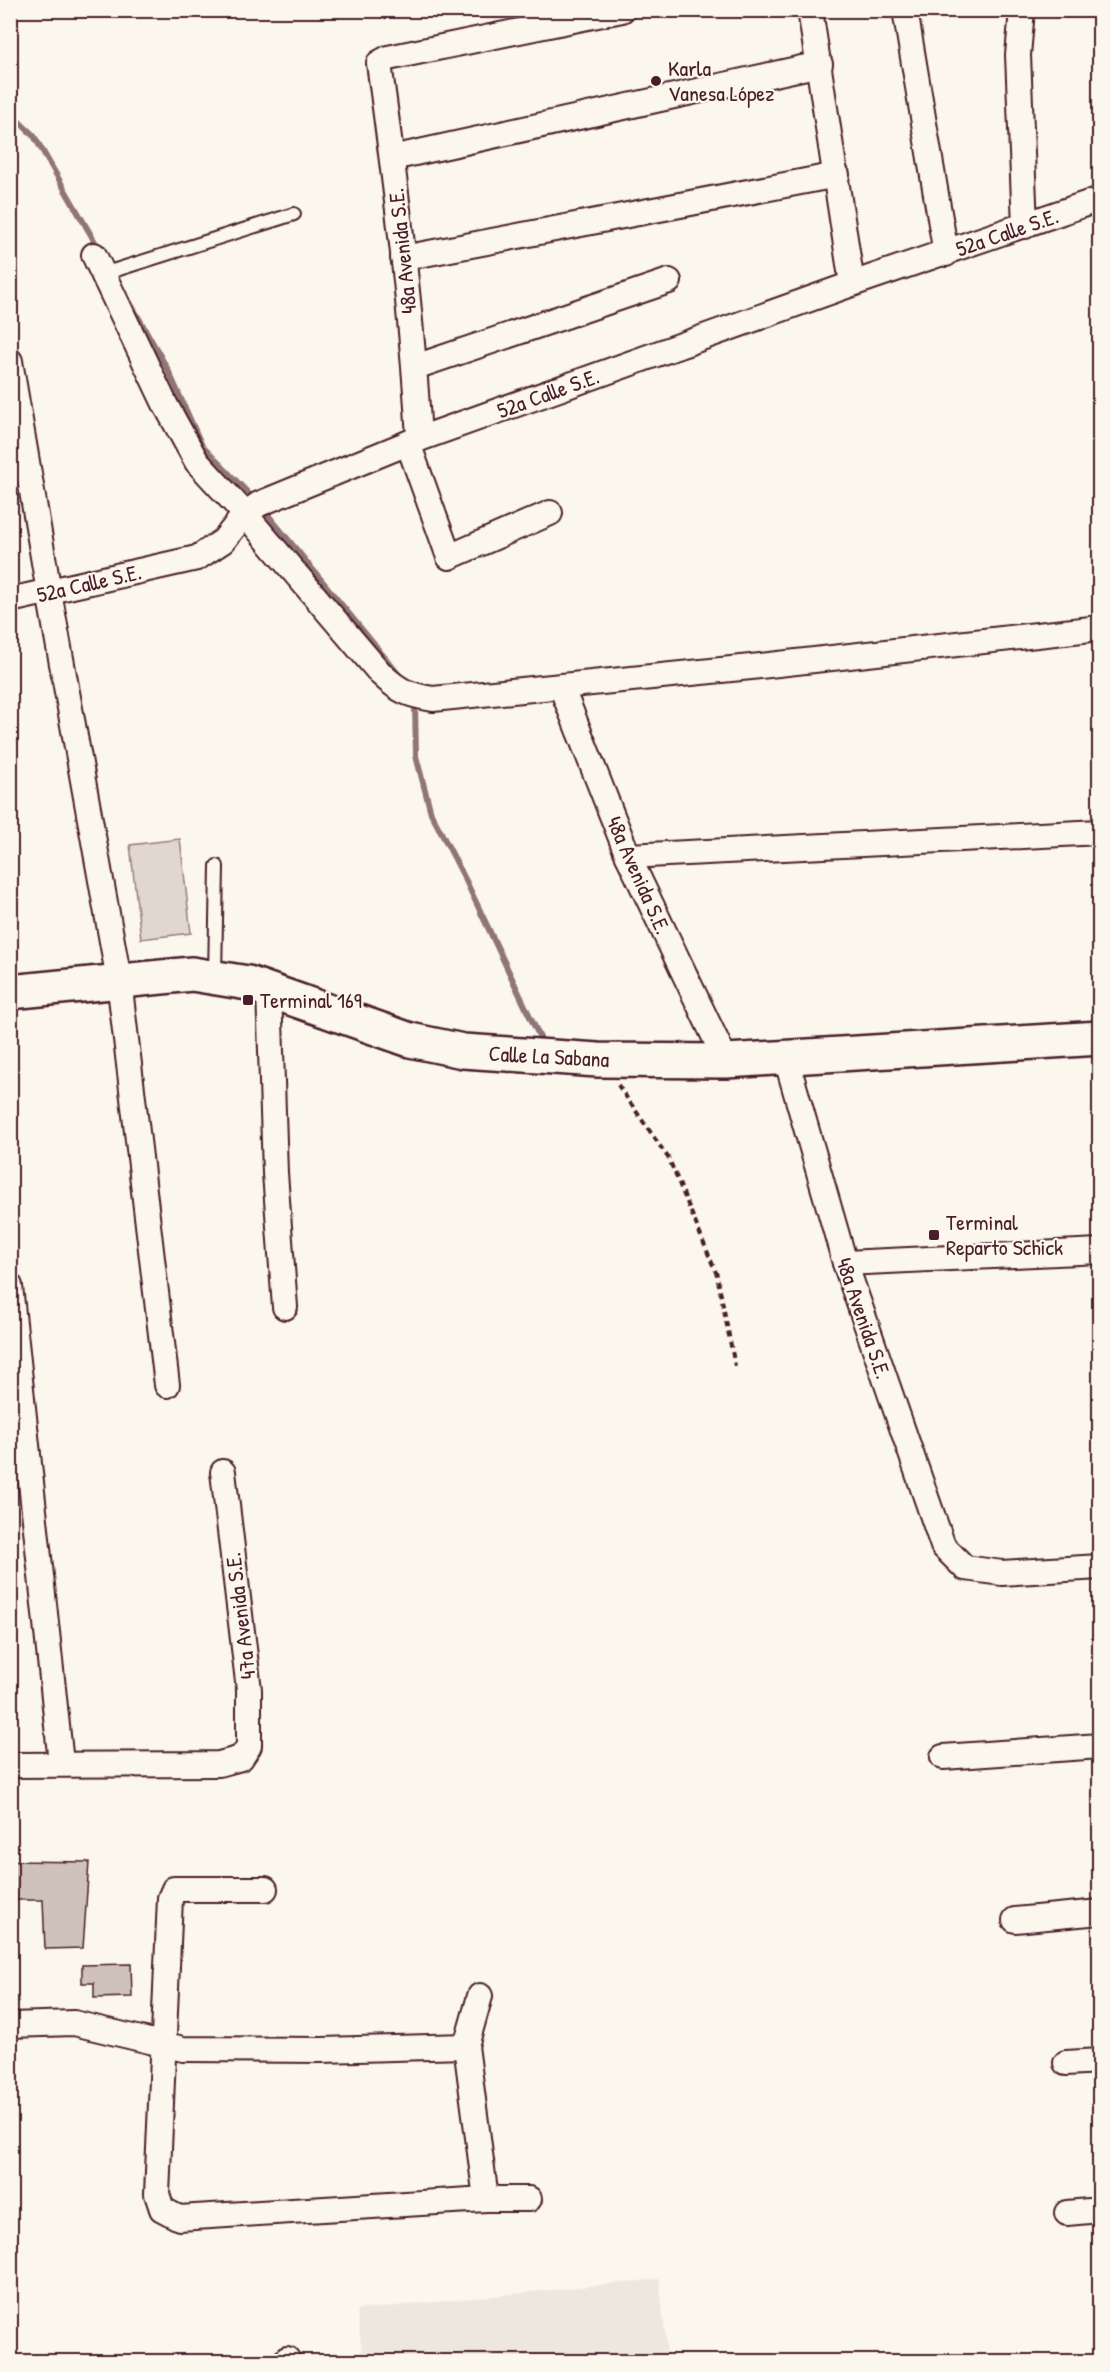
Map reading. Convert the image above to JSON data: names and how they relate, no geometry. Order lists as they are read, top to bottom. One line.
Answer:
{"streets":{"street":["52a Calle S.E.","48a Avenida S.E.","Calle La Sabana","47a Avenida S.E."]},"crossings":[["52a Calle S.E.","48a Avenida S.E."],["48a Avenida S.E.","Calle La Sabana"]],"places":{"other":["Karla Vanesa López"],"transit":["Terminal 169","Terminal Reparto Schick"]}}
